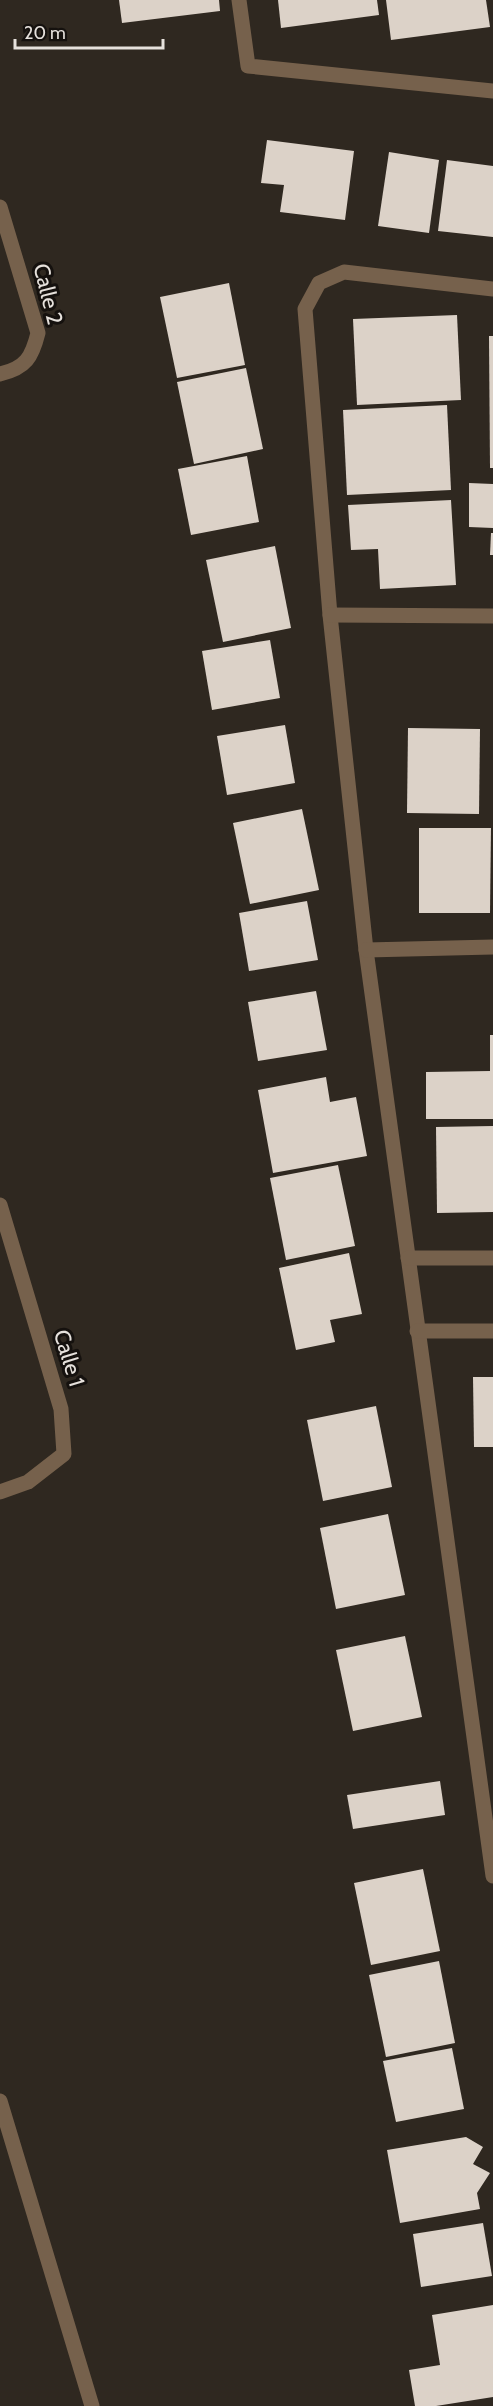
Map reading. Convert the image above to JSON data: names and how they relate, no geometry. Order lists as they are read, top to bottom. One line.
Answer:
{"streets":{"street":["Calle 2","Calle 1"]},"scale_bar":"20 m"}
